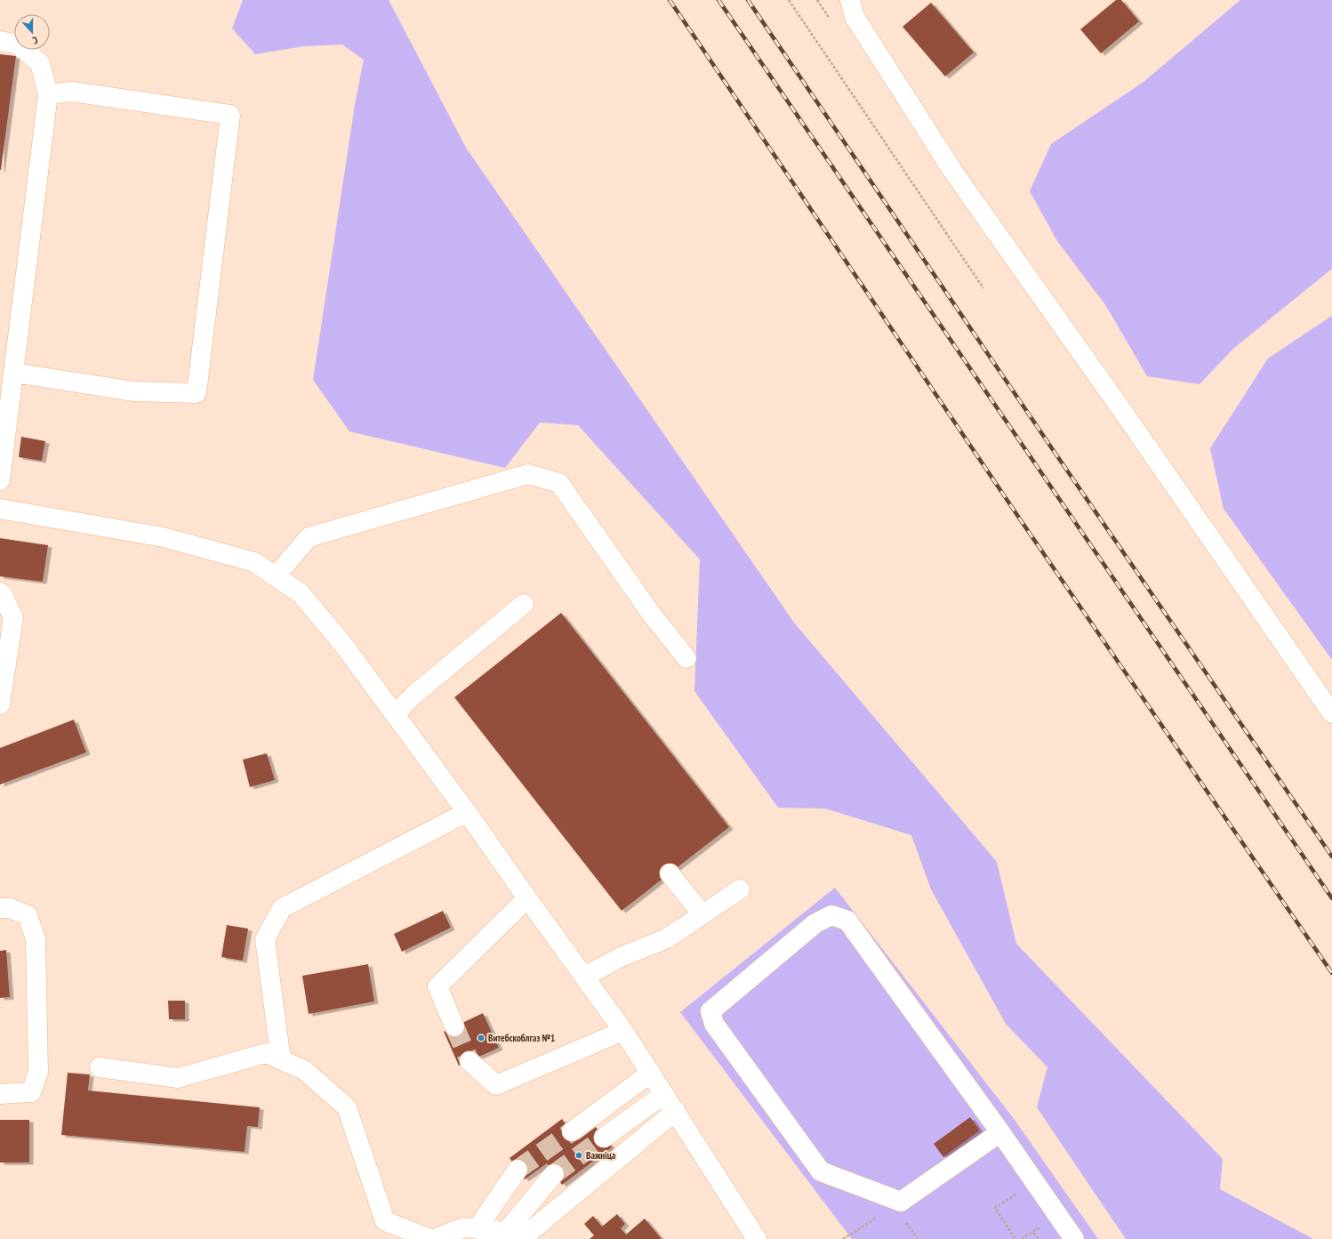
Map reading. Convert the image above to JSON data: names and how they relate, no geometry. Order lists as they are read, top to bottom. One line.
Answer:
{"places":["Витебскоблгаз №1","Важніца"],"north":"bottom"}
